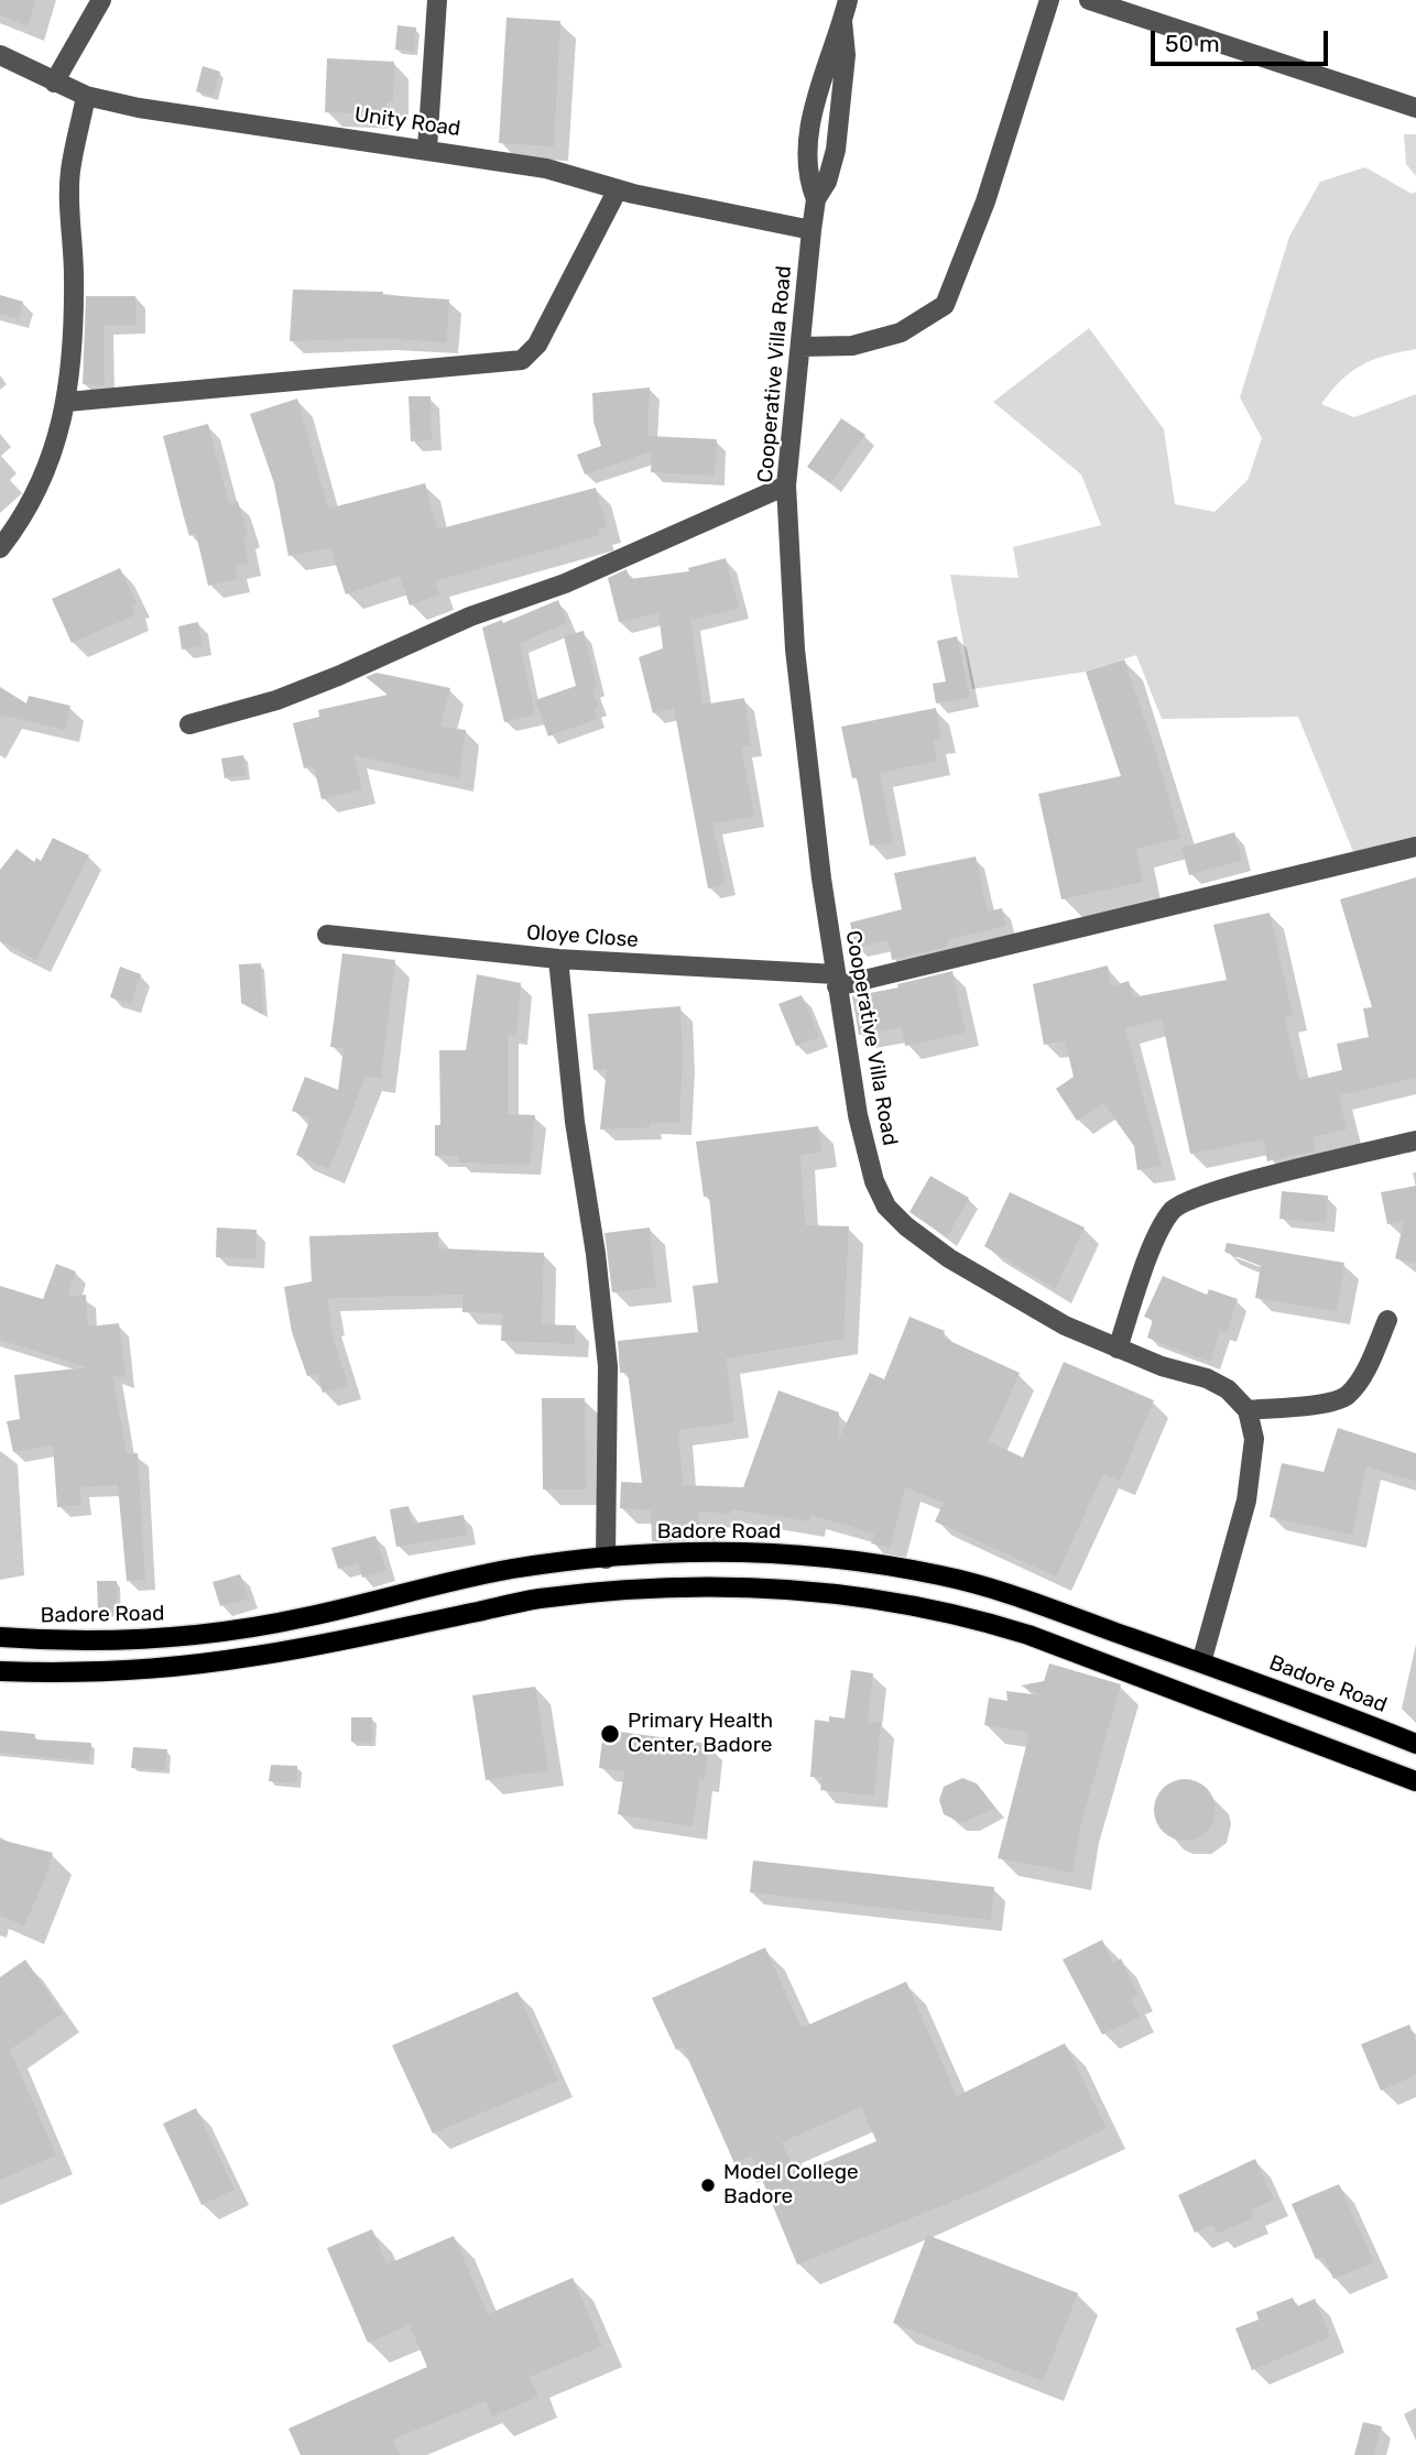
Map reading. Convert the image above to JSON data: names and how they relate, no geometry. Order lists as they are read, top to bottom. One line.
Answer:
{"streets":{"main road":["Badore Road"],"street":["Unity Road","Cooperative Villa Road","Oloye Close"]},"crossings":[["Unity Road","Cooperative Villa Road"],["Cooperative Villa Road","Oloye Close"]],"places":["Primary Health Center, Badore","Model College Badore"],"scale_bar":"50 m"}
